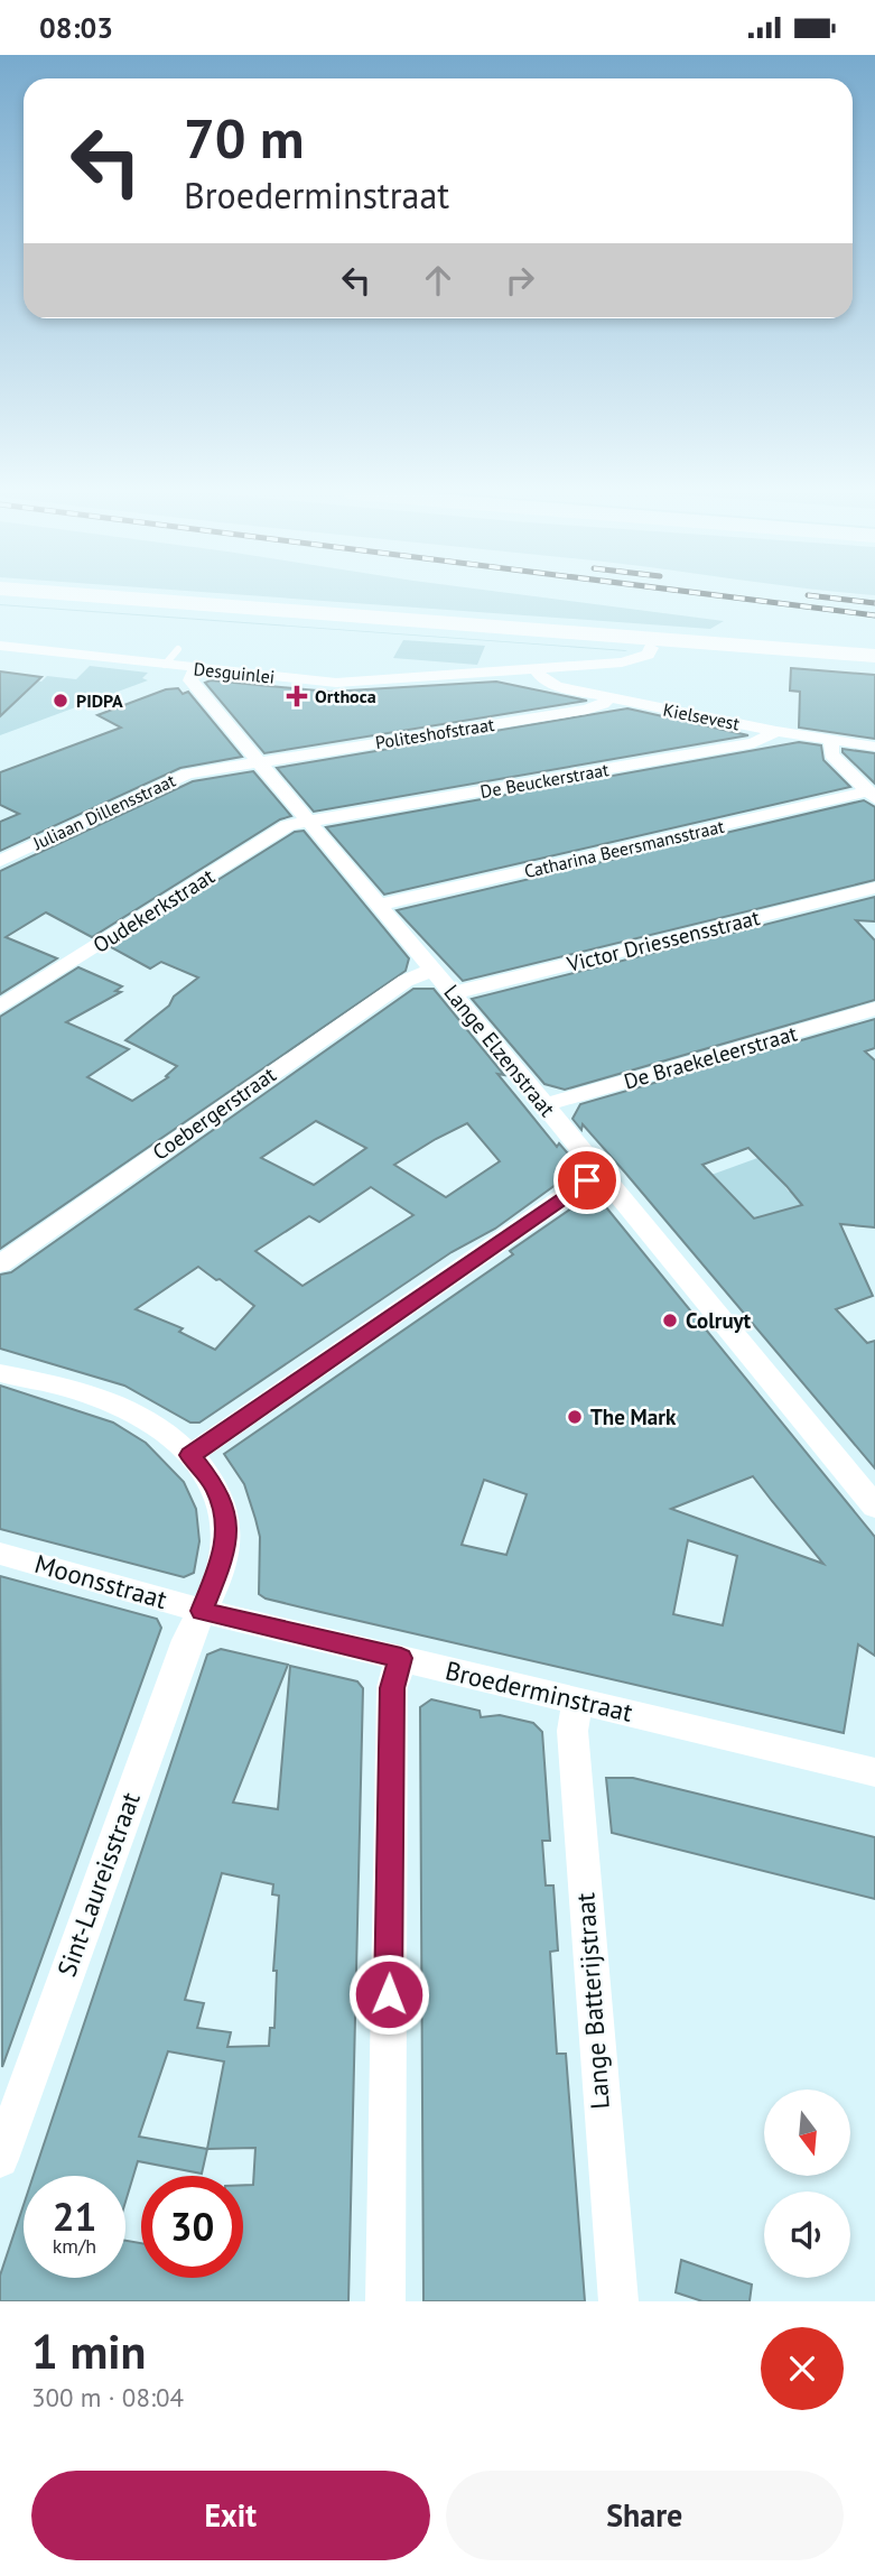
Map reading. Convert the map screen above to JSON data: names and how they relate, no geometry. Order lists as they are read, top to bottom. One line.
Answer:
{"streets":{"street":["Desguinlei","Kielsevest","Politeshofstraat","De Beuckerstraat","Juliaan Dillensstraat","Catharina Beersmansstraat","Oudekerkstraat","Victor Driessensstraat","Lange Elzenstraat","De Braekeleerstraat","Coebergerstraat","Moonsstraat","Broederminstraat","Sint-Laureisstraat","Lange Batterijstraat"]},"crossings":[["Desguinlei","Kielsevest"],["Desguinlei","Lange Elzenstraat"],["Kielsevest","Politeshofstraat"],["Kielsevest","De Beuckerstraat"],["Politeshofstraat","Juliaan Dillensstraat"],["Politeshofstraat","Lange Elzenstraat"],["De Beuckerstraat","Oudekerkstraat"],["De Beuckerstraat","Lange Elzenstraat"],["Juliaan Dillensstraat","Lange Elzenstraat"],["Catharina Beersmansstraat","Lange Elzenstraat"],["Oudekerkstraat","Lange Elzenstraat"],["Victor Driessensstraat","Lange Elzenstraat"],["Lange Elzenstraat","De Braekeleerstraat"],["Lange Elzenstraat","Coebergerstraat"],["Moonsstraat","Broederminstraat"],["Moonsstraat","Sint-Laureisstraat"],["Broederminstraat","Sint-Laureisstraat"],["Broederminstraat","Lange Batterijstraat"]],"places":{"health":["Orthoca"],"other":["PIDPA","Colruyt","The Mark"]},"north":"bottom","page":{"status":"08:03","turn":["70 m","Broederminstraat"],"speed":"21 km/h","limit":"30","heading":["1 min","300 m · 08:04"],"buttons":["Exit","Share"]}}
